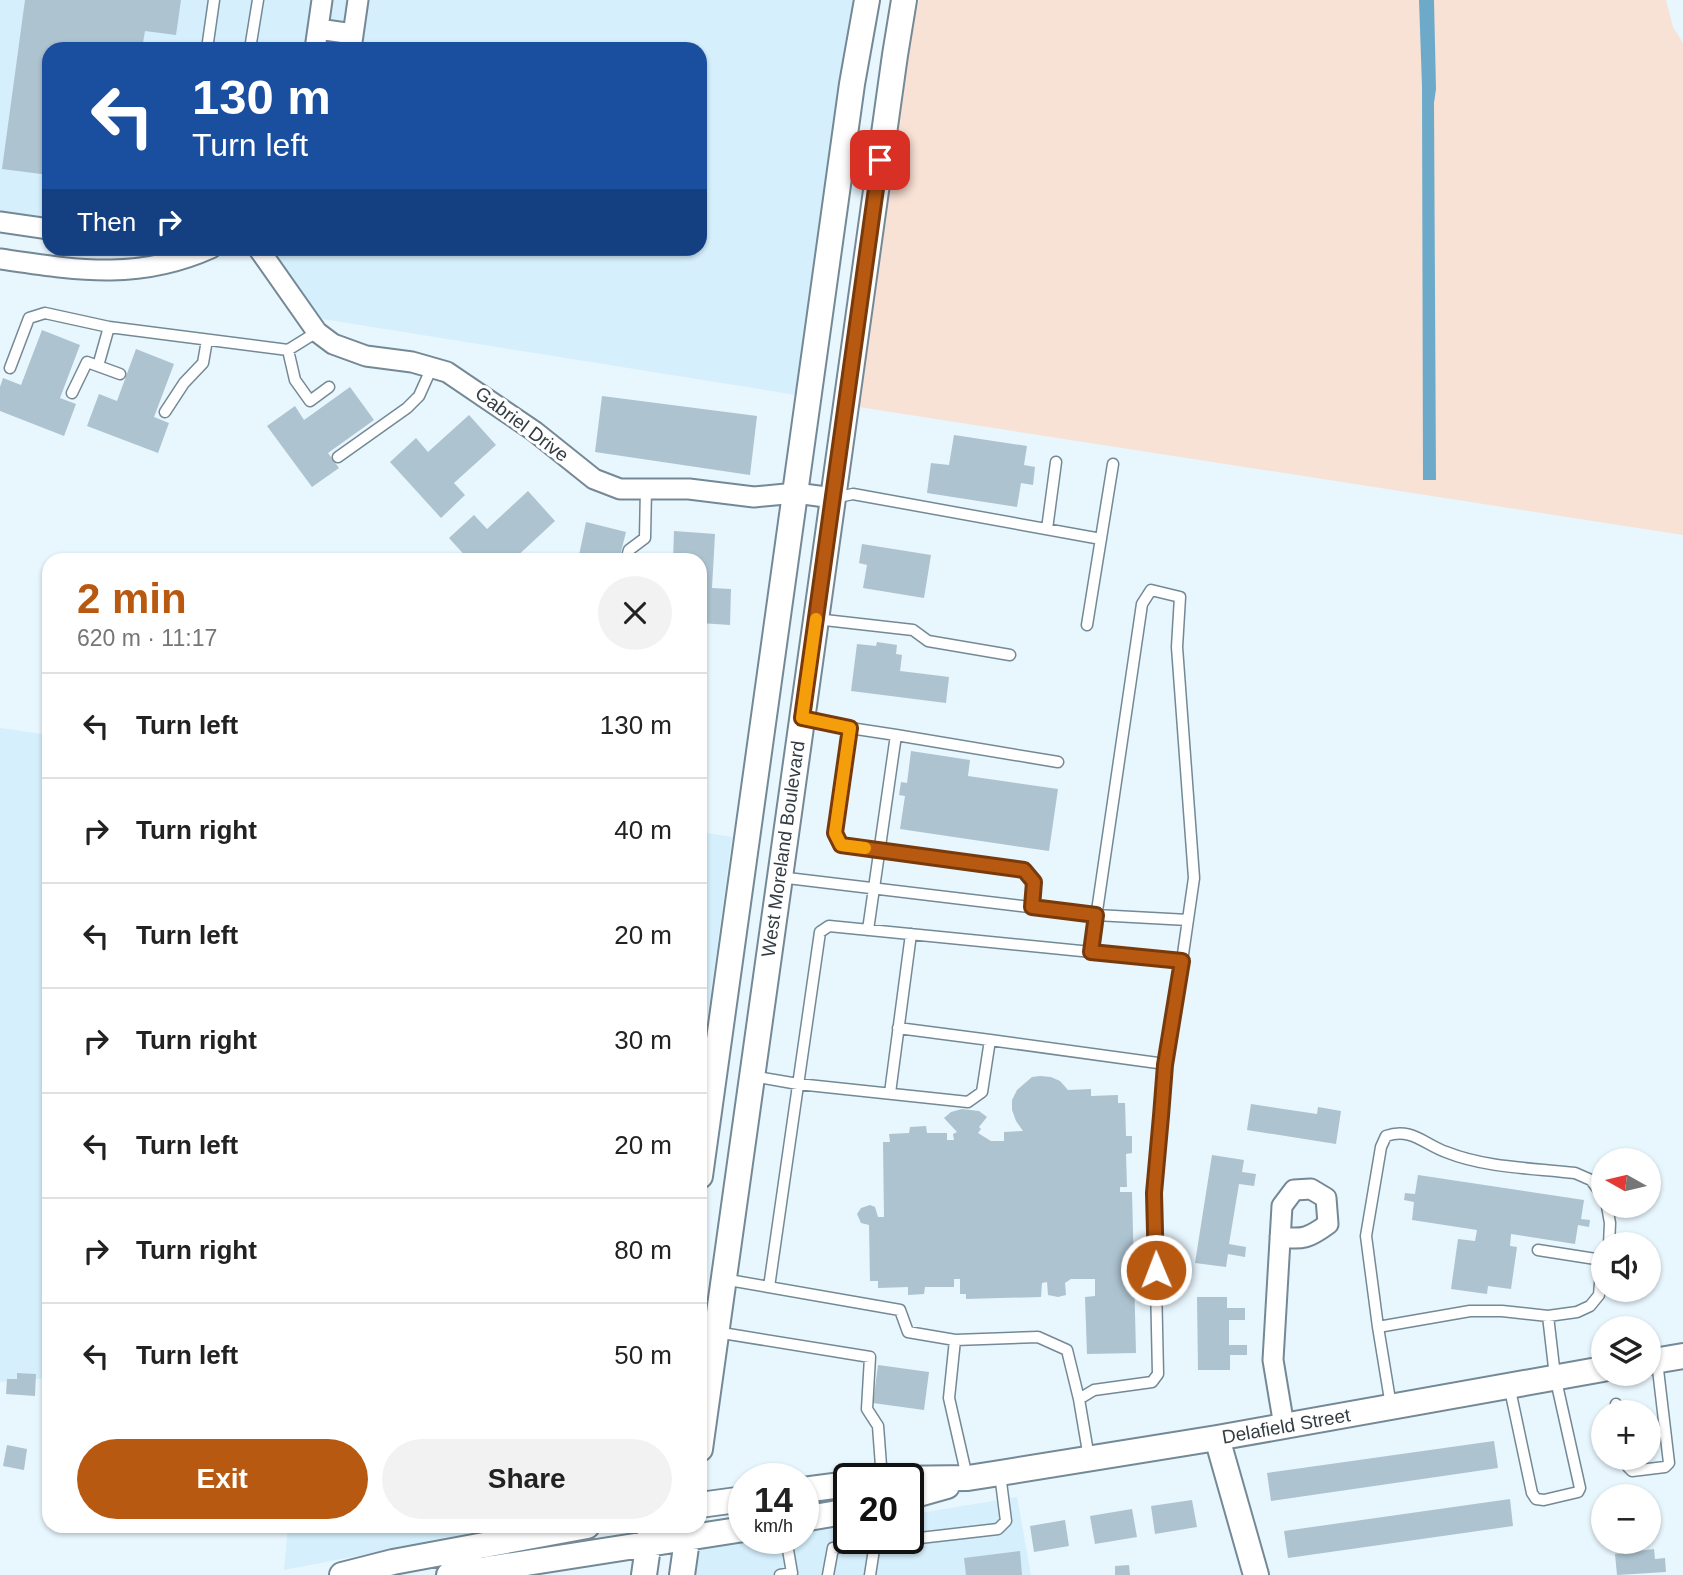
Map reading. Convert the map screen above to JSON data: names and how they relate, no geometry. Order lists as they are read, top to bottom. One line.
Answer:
{"streets":{"street":["Gabriel Drive","West Moreland Boulevard","Delafield Street"]},"crossings":[["Gabriel Drive","West Moreland Boulevard"]],"north":"left","page":{"turn":["130 m","Turn left"],"then":"Then","heading":["2 min","620 m · 11:17"],"list":[{"name":"Turn left","value":"130 m"},{"name":"Turn right","value":"40 m"},{"name":"Turn left","value":"20 m"},{"name":"Turn right","value":"30 m"},{"name":"Turn left","value":"20 m"},{"name":"Turn right","value":"80 m"},{"name":"Turn left","value":"50 m"}],"map_buttons":["+","−"],"buttons":["Exit","Share"],"speed":"14 km/h","limit":"20"}}
